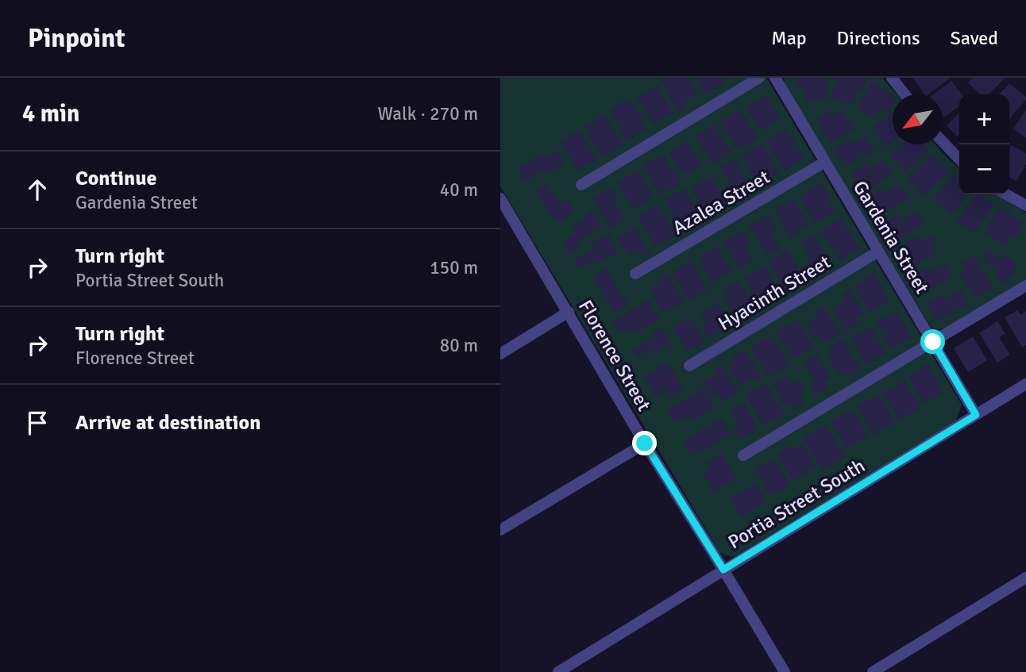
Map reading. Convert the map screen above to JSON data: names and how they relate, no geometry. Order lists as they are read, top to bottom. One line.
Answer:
{"streets":{"street":["Azalea Street","Gardenia Street","Hyacinth Street","Florence Street","Portia Street South"]},"crossings":[["Azalea Street","Gardenia Street"],["Gardenia Street","Hyacinth Street"],["Gardenia Street","Portia Street South"],["Florence Street","Portia Street South"]],"north":"bottom left","page":{"header":"Pinpoint","nav":["Map","Directions","Saved"],"heading":["4 min","Walk · 270 m"],"map_buttons":["+","−"],"list":[["Continue","Gardenia Street","40 m"],["Turn right","Portia Street South","150 m"],["Turn right","Florence Street","80 m"],"Arrive at destination"]}}
